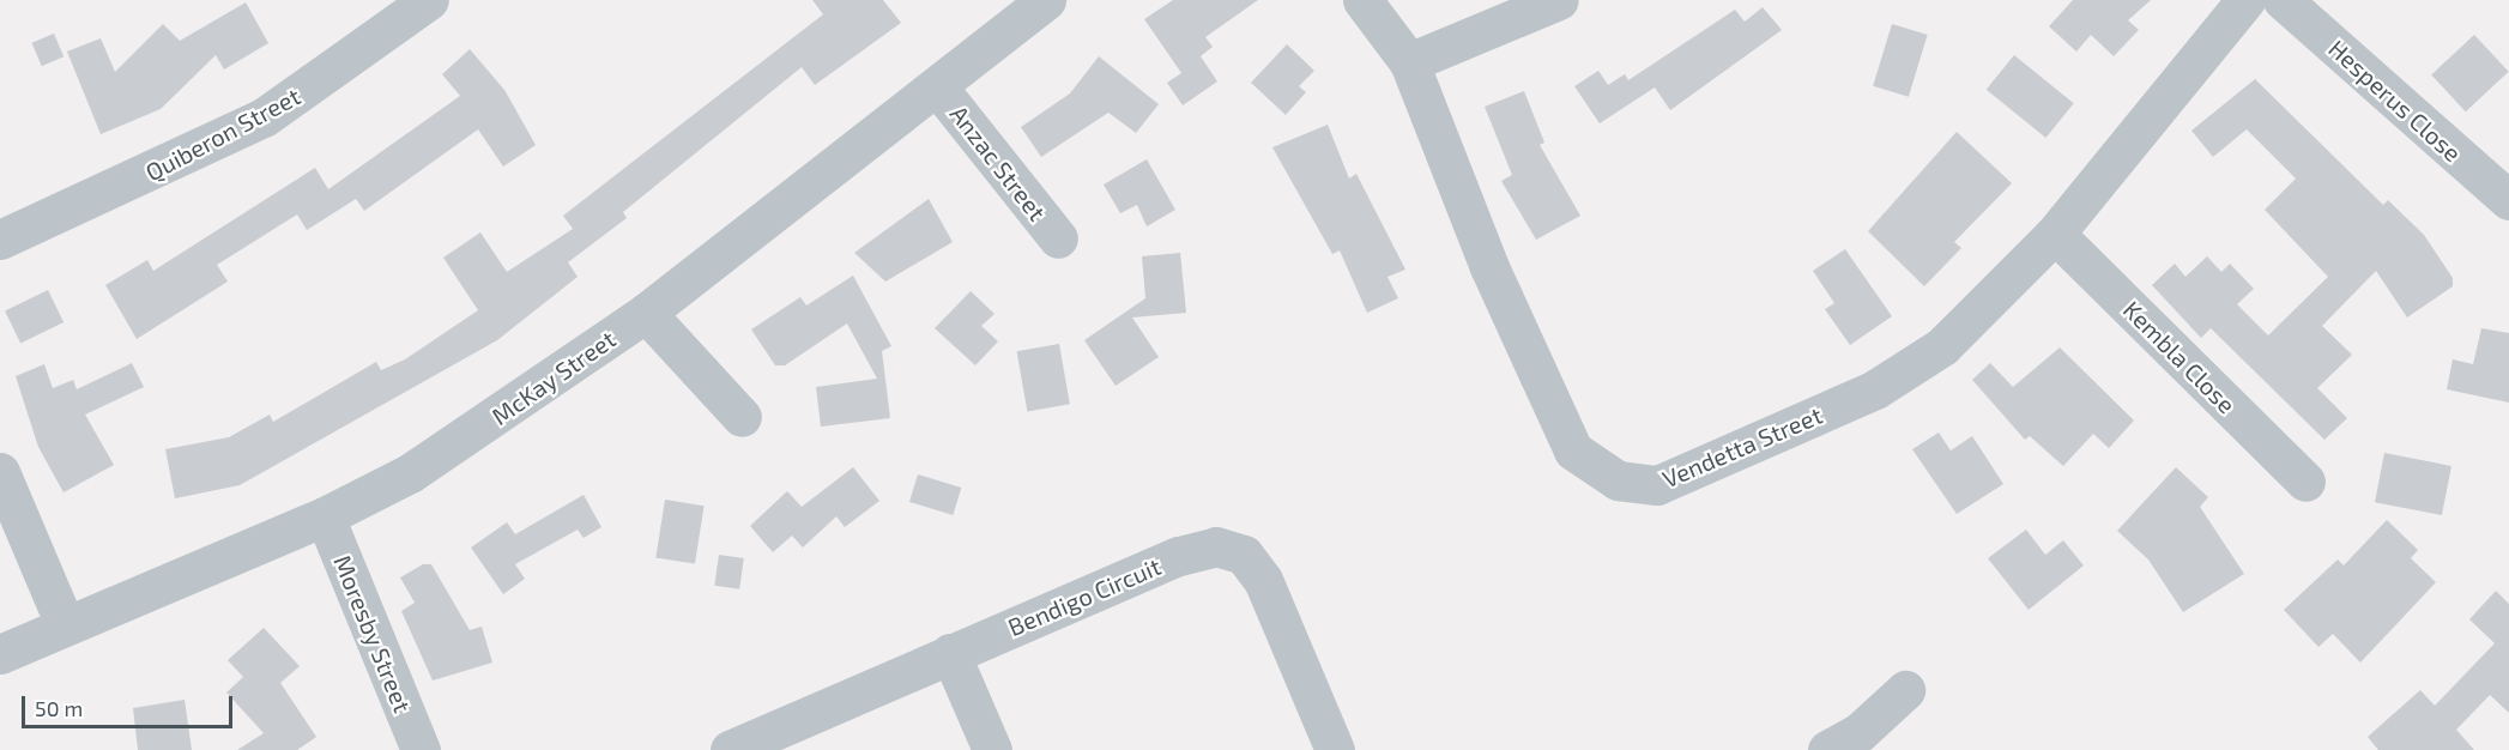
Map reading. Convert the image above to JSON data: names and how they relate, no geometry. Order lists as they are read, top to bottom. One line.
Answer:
{"streets":{"street":["Hesperus Close","Quiberon Street","Anzac Street","Kembla Close","McKay Street","Vendetta Street","Bendigo Circuit","Moresby Street"]},"crossings":[["Anzac Street","McKay Street"],["Kembla Close","Vendetta Street"],["McKay Street","Moresby Street"]],"scale_bar":"50 m"}
